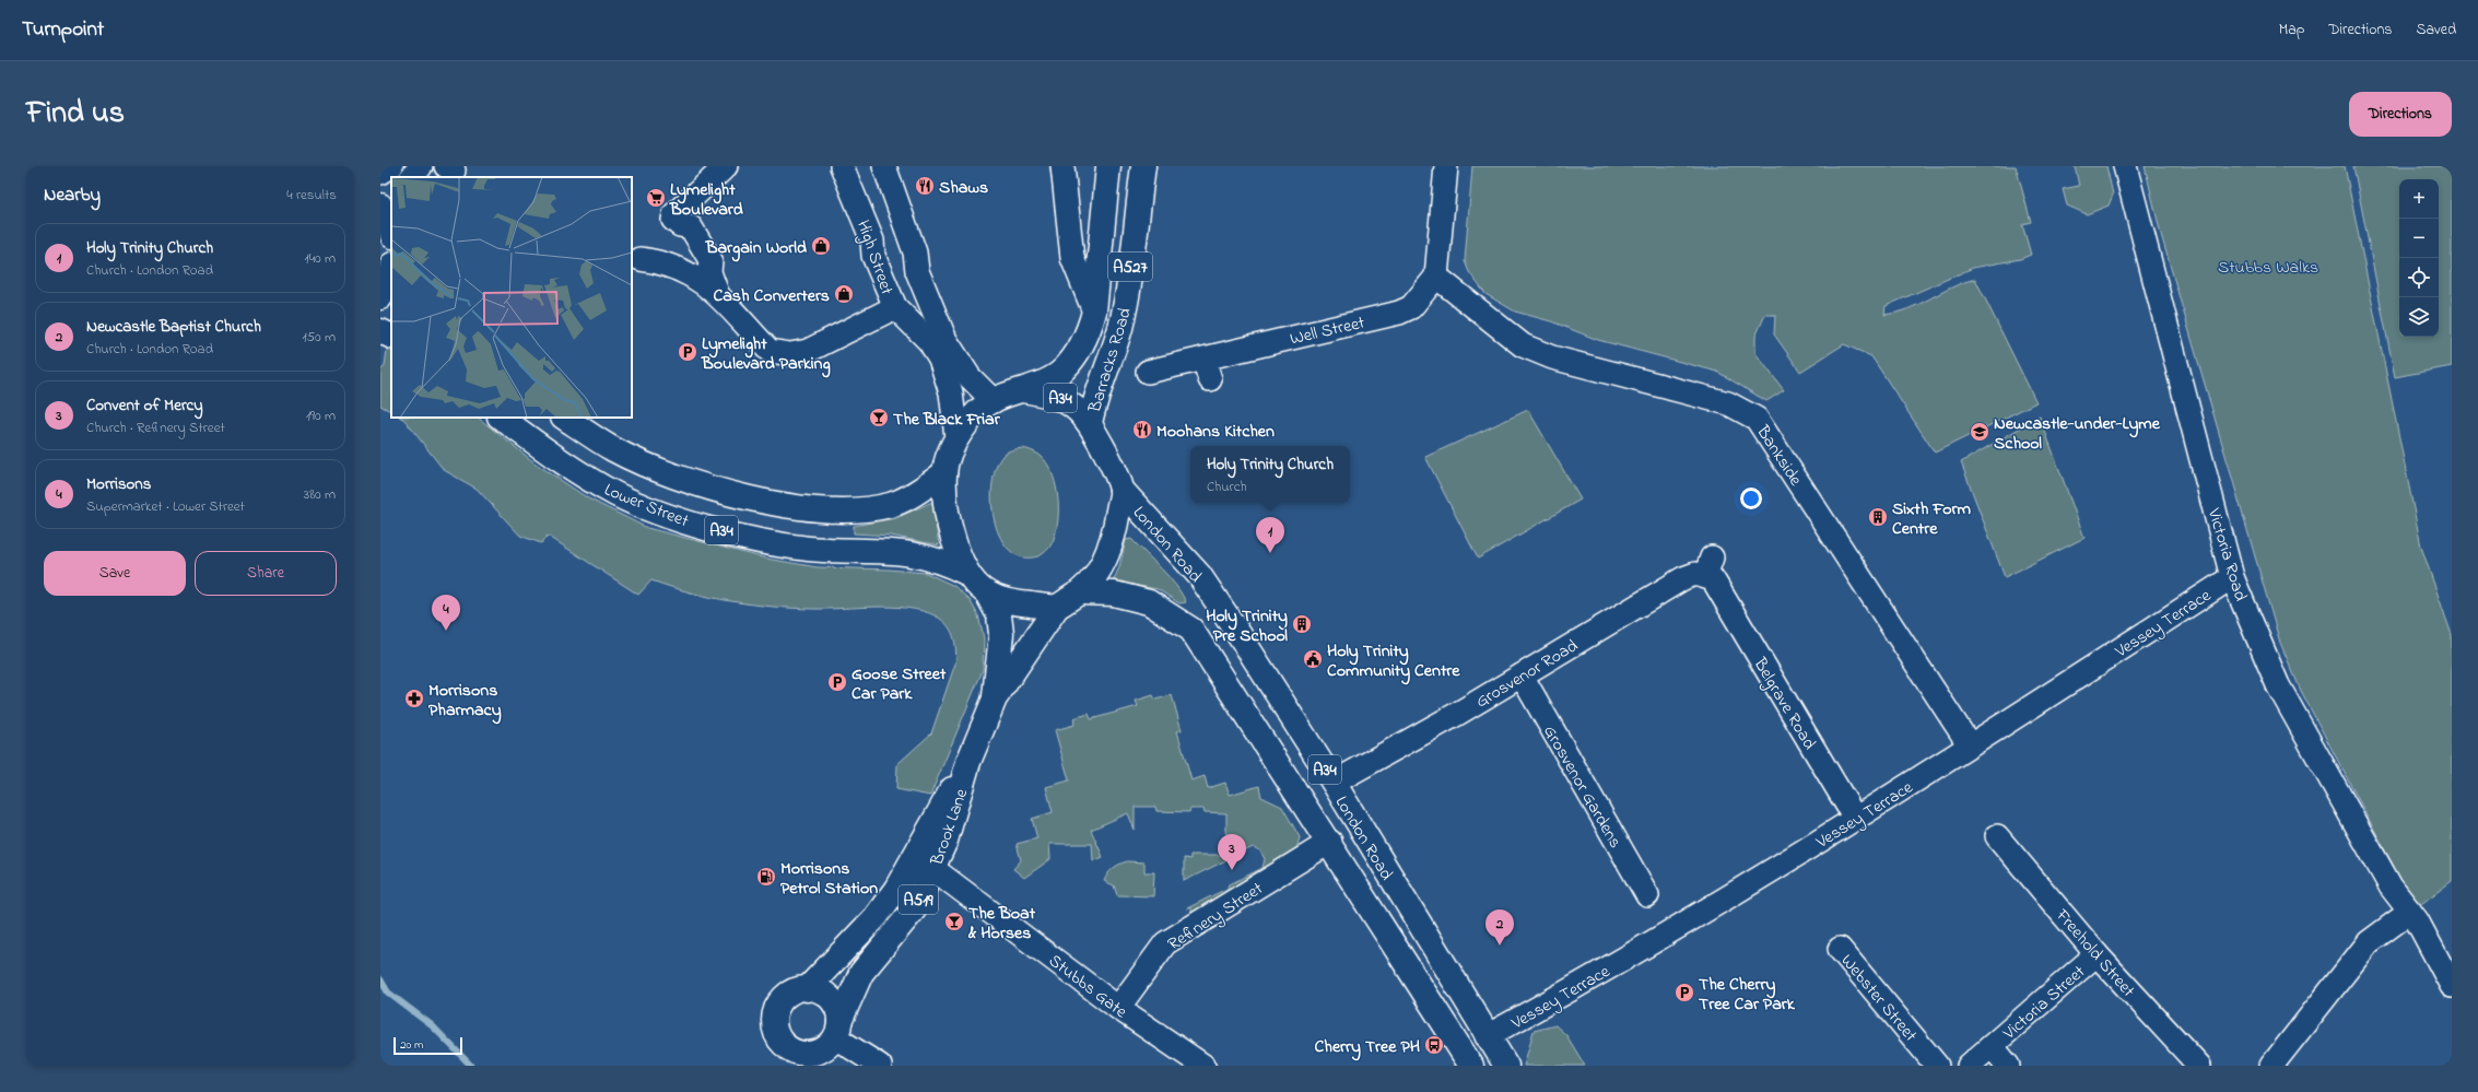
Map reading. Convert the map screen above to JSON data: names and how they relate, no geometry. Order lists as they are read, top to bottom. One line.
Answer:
{"streets":{"main road":["A527","Barracks Road","A34","Lower Street","London Road","Brook Lane","A519"],"street":["High Street","Well Street","Bankside","Victoria Road","Vessey Terrace","Grosvenor Road","Belgrave Road","Grosvenor Gardens","Refinery Street","Freehold Street","Stubbs Gate","Webster Street","Victoria Street"]},"crossings":[["High Street","A34"],["Well Street","Bankside"],["Barracks Road","A34"],["A34","Lower Street"],["A34","London Road"],["A34","Brook Lane"],["Bankside","Vessey Terrace"],["London Road","Vessey Terrace"],["London Road","Grosvenor Road"],["London Road","Refinery Street"],["Victoria Road","Vessey Terrace"],["Vessey Terrace","Belgrave Road"],["Grosvenor Road","Belgrave Road"],["Grosvenor Road","Grosvenor Gardens"],["Brook Lane","Stubbs Gate"],["Refinery Street","Stubbs Gate"],["Freehold Street","Victoria Street"]],"parks":["Stubbs Walks"],"places":{"restaurant":["Shaws","Moohans Kitchen"],"supermarket":["Lymelight Boulevard"],"shop":["Bargain World","Cash Converters"],"parking":["Lymelight Boulevard Parking","Goose Street Car Park","The Cherry Tree Car Park"],"bar":["The Black Friar","The Boat & Horses"],"school or university":["Newcastle-under-Lyme School"],"building":["Sixth Form Centre","Holy Trinity Pre School"],"public building":["Holy Trinity Community Centre"],"pharmacy":["Morrisons Pharmacy"],"fuel station":["Morrisons Petrol Station"],"bus stop":["Cherry Tree PH"]},"scale_bar":"20 m","page":{"header":"Turnpoint","nav":["Map","Directions","Saved"],"title":"Find us","buttons":["Directions",["Save","Share"]],"heading":["Nearby","4 results"],"map_buttons":["+","−"],"list":[{"mark":"1","name":"Holy Trinity Church","note":"Church · London Road","value":"140 m"},{"mark":"2","name":"Newcastle Baptist Church","note":"Church · London Road","value":"150 m"},{"mark":"3","name":"Convent of Mercy","note":"Church · Refinery Street","value":"190 m"},{"mark":"4","name":"Morrisons","note":"Supermarket · Lower Street","value":"380 m"}],"popup":["Holy Trinity Church","Church"],"pins":["1","4","3","2"],"scale":"20 m"}}
